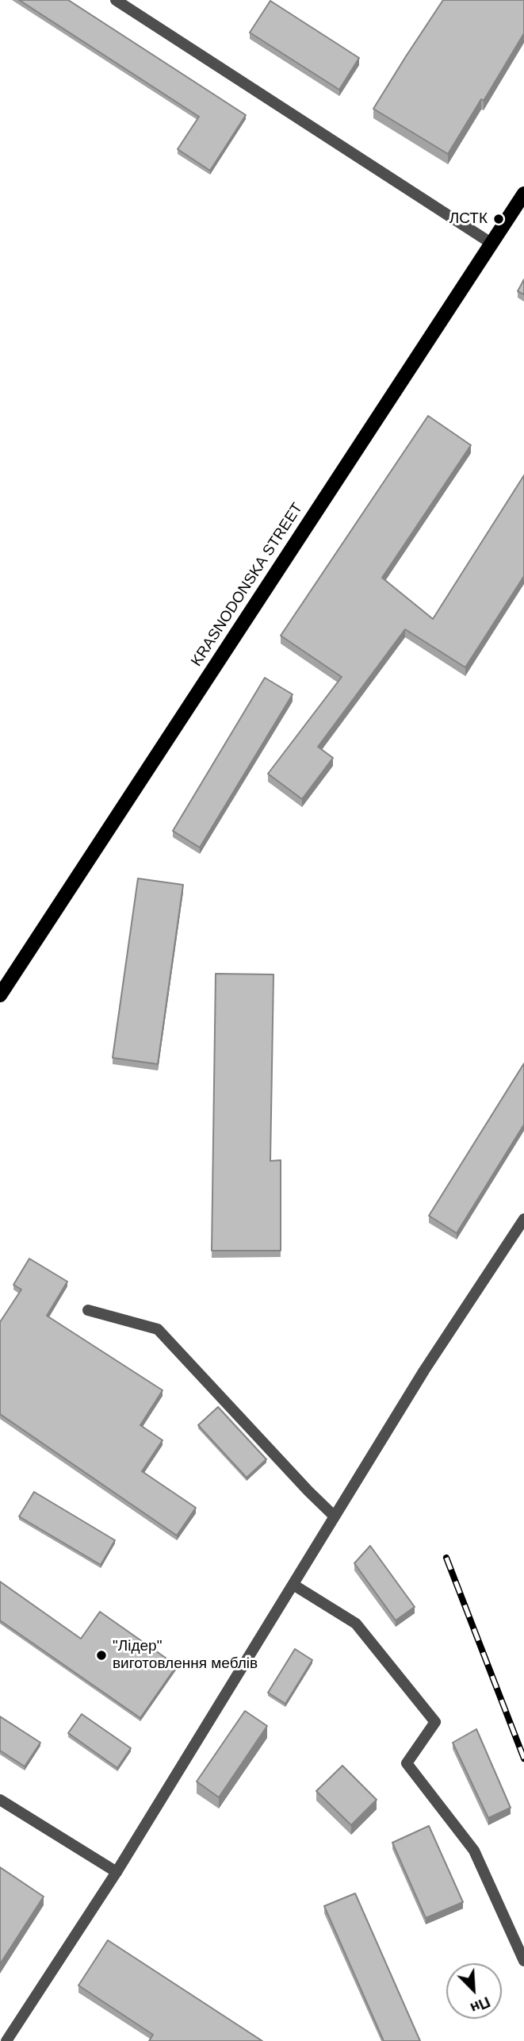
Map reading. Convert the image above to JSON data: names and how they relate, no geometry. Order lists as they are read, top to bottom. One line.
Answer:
{"streets":{"main road":["KRASNODONSKA STREET"]},"places":["ЛСТК","\"Лідер\" виготовлення меблів"],"north":"bottom right"}
